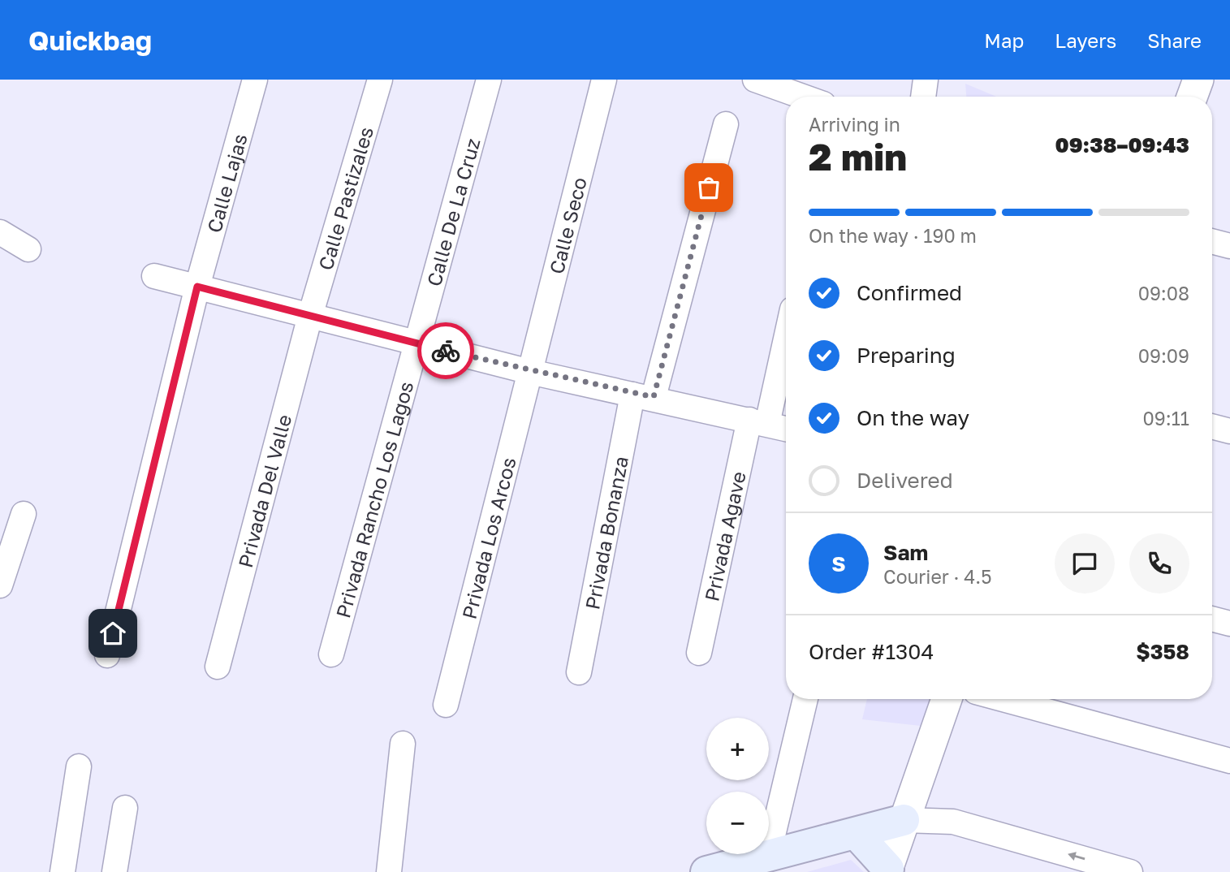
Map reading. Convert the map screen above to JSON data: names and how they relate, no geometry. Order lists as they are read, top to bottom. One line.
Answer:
{"streets":{"street":["Calle Lajas","Calle Pastizales","Calle De La Cruz","Calle Seco","Privada Del Valle","Privada Rancho Los Lagos","Privada Bonanza","Privada Agave","Privada Los Arcos"]},"crossings":[["Calle Pastizales","Privada Del Valle"],["Calle De La Cruz","Privada Rancho Los Lagos"],["Calle Seco","Privada Los Arcos"]],"page":{"header":"Quickbag","nav":["Map","Layers","Share"],"heading":["2 min","Arriving in","09:38–09:43"],"panel":["Sam","Courier · 4.5","Order #1304","$358"],"bar":"On the way · 190 m","list":[["Confirmed","09:08"],["Preparing","09:09"],["On the way","09:11"],"Delivered"],"round":"S","map_buttons":["+","−"]}}
